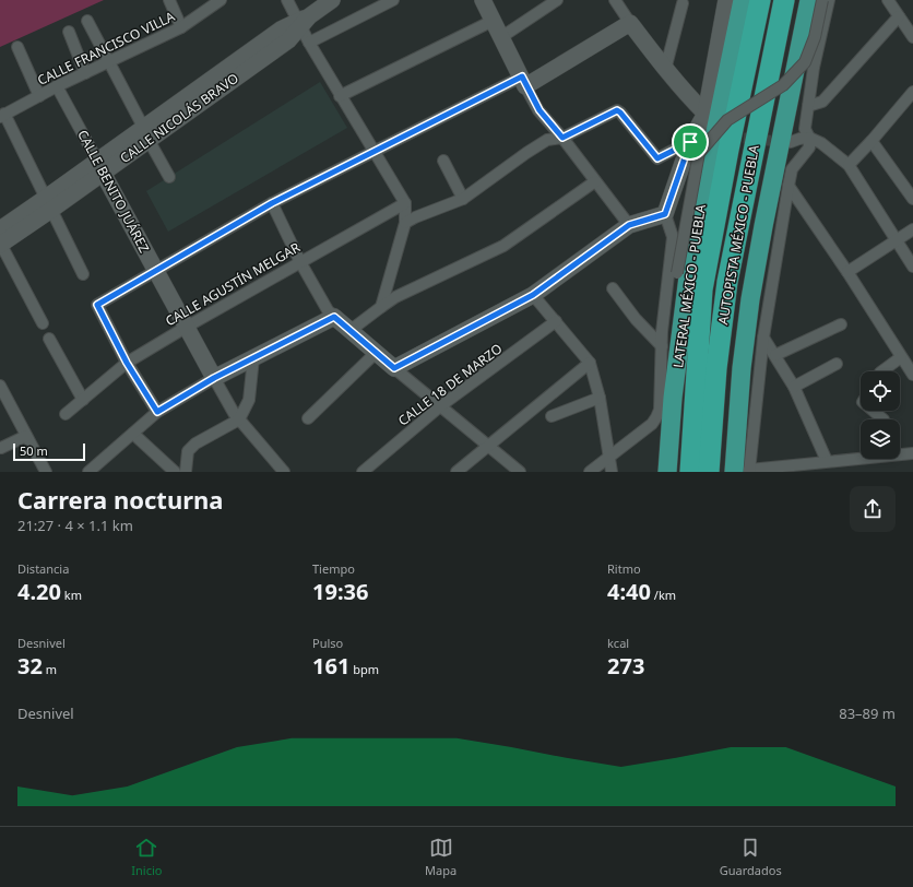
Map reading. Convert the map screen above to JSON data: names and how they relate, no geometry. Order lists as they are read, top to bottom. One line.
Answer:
{"streets":{"highway":["AUTOPISTA MÉXICO - PUEBLA","LATERAL MÉXICO - PUEBLA"],"main road":["CALLE NICOLÁS BRAVO","CALLE BENITO JUÁREZ"],"street":["CALLE FRANCISCO VILLA","CALLE AGUSTÍN MELGAR","CALLE 18 DE MARZO"]},"crossings":[["CALLE FRANCISCO VILLA","CALLE BENITO JUÁREZ"],["CALLE NICOLÁS BRAVO","CALLE BENITO JUÁREZ"],["CALLE BENITO JUÁREZ","CALLE AGUSTÍN MELGAR"]],"scale_bar":"50 m","page":{"scale":"50 m","heading":["Carrera nocturna","21:27 · 4 × 1.1 km"],"stats":[["Distancia","4.20 km"],["Tiempo","19:36"],["Ritmo","4:40 /km"],["Desnivel","32 m"],["Pulso","161 bpm"],["kcal","273"]],"chart":["Desnivel","83–89 m"],"tabs":["Inicio","Mapa","Guardados"]}}
